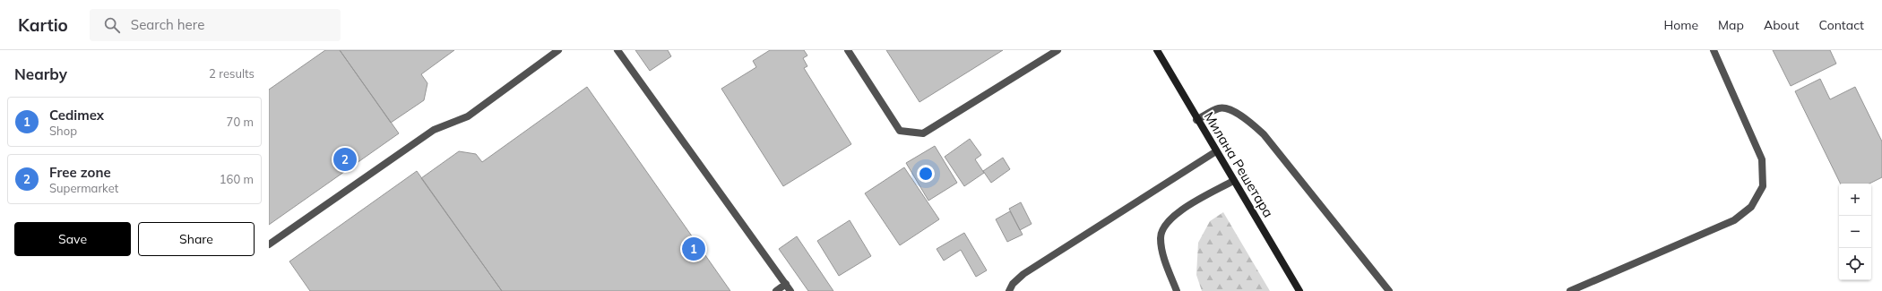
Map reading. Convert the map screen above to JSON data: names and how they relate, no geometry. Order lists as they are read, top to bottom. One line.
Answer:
{"streets":{"street":["Милана Решетара"]},"page":{"header":"Kartio","search":"Search here","nav":["Home","Map","About","Contact"],"heading":["Nearby","2 results"],"list":[{"mark":"1","name":"Cedimex","note":"Shop","value":"70 m"},{"mark":"2","name":"Free zone","note":"Supermarket","value":"160 m"}],"pins":["2","1"],"map_buttons":["+","−"],"buttons":["Save","Share"]}}
